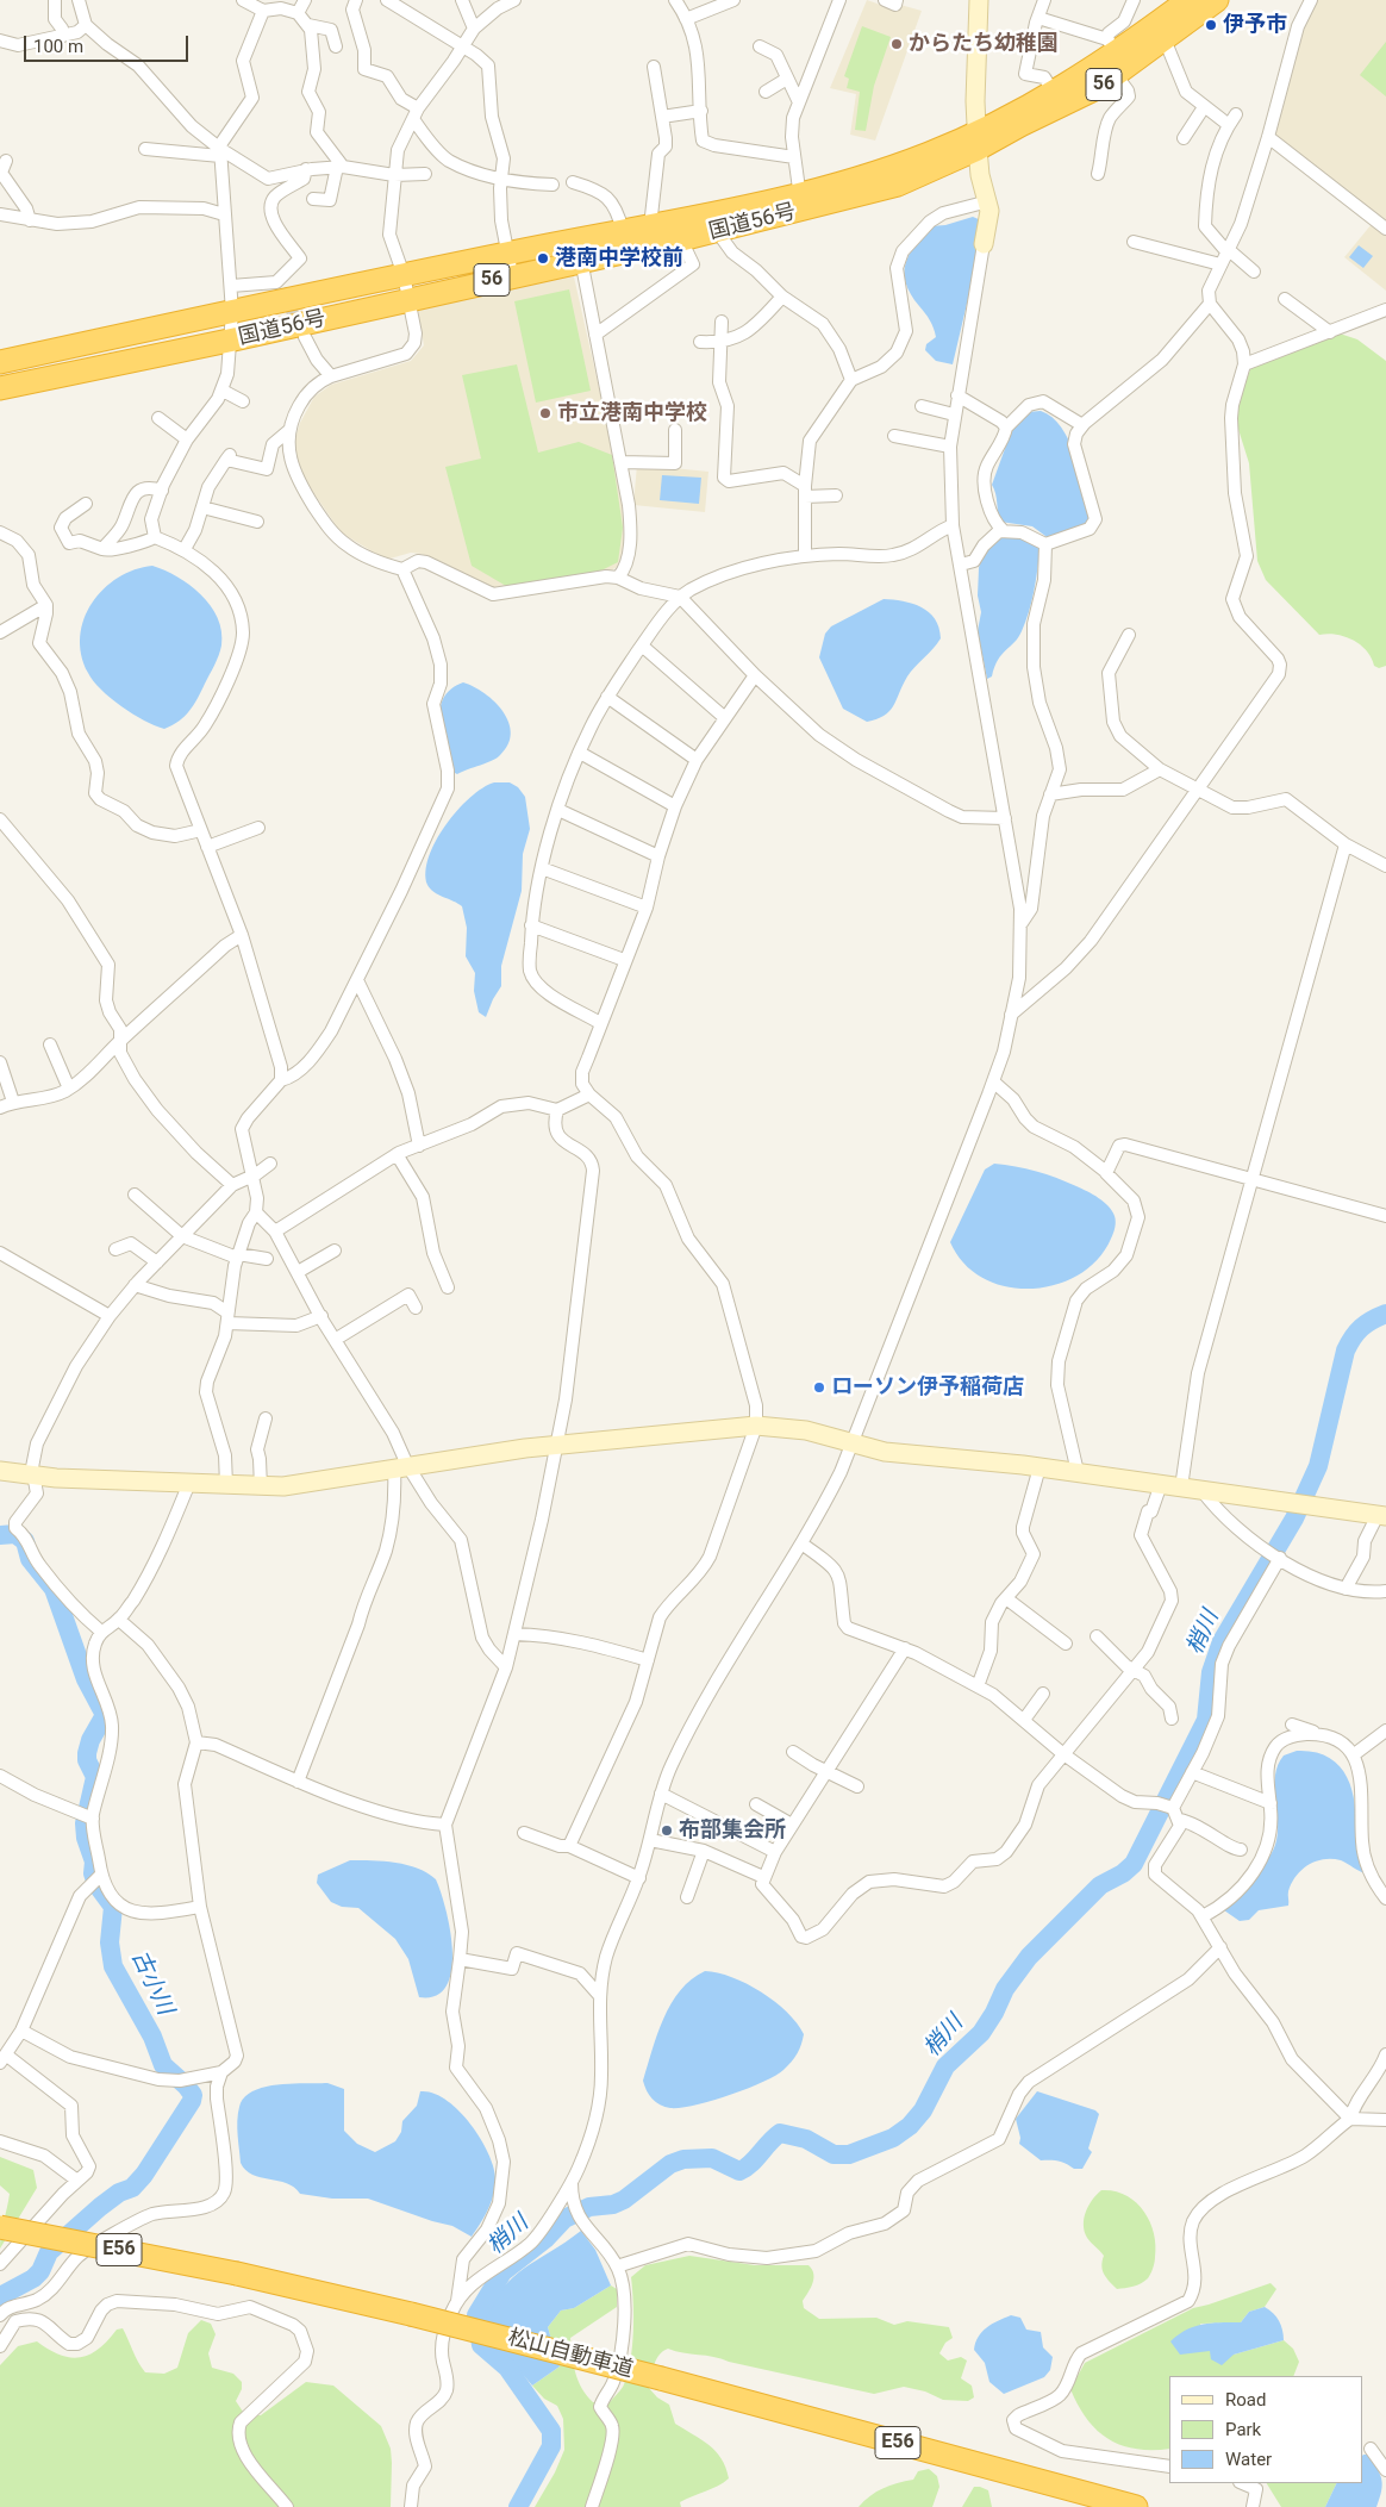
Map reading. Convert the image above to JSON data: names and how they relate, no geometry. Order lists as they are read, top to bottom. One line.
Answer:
{"streets":{"highway":["56","国道56号","E56","松山自動車道"]},"water":["梢川","古小川"],"places":["伊予市","からたち幼稚園","港南中学校前","市立港南中学校","ローソン伊予稲荷店","布部集会所"],"legend":["Road","Park","Water"],"scale_bar":"100 m"}
